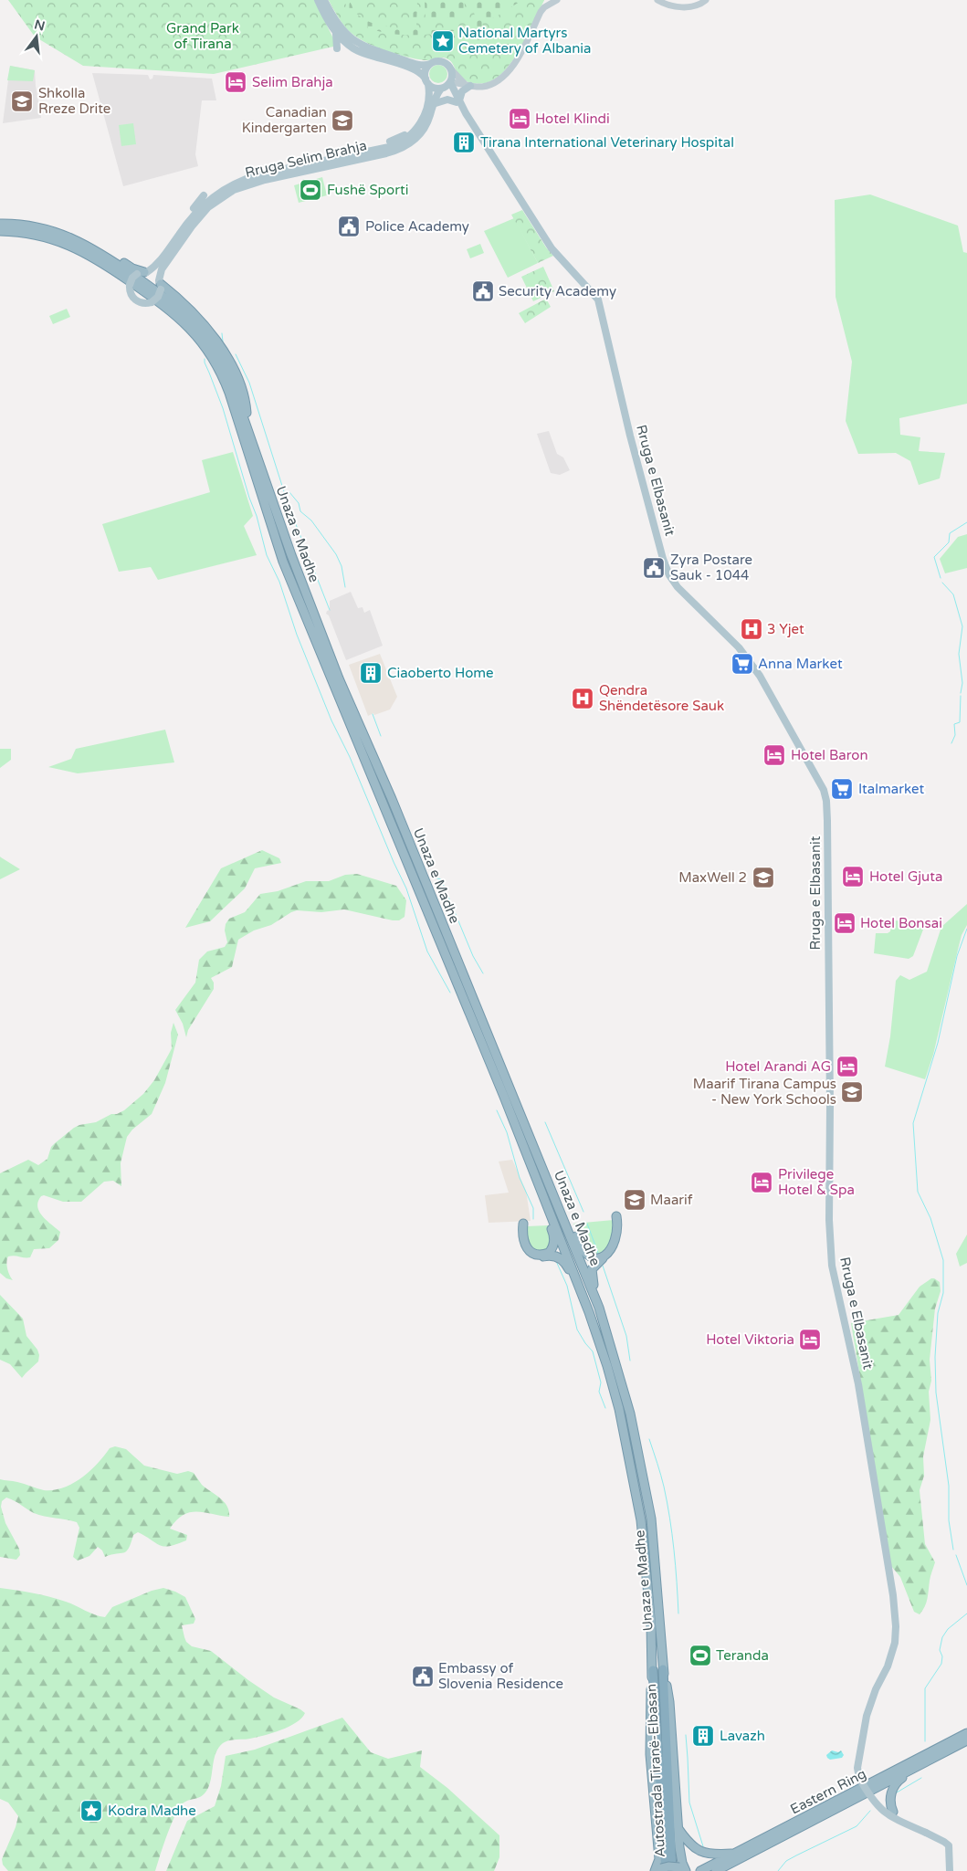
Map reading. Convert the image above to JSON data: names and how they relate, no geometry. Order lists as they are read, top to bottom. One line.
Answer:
{"streets":{"highway":["Unaza e Madhe","Autostrada Tiranë-Elbasan","Eastern Ring"],"main road":["Rruga Selim Brahja","Rruga e Elbasanit"]},"crossings":[["Rruga Selim Brahja","Rruga e Elbasanit"],["Unaza e Madhe","Autostrada Tiranë-Elbasan"]],"parks":["Grand Park of Tirana"],"places":{"place":["National Martyrs Cemetery of Albania","Kodra Madhe"],"hotel":["Selim Brahja","Hotel Klindi","Hotel Baron","Hotel Gjuta","Hotel Bonsai","Hotel Arandi AG","Privilege Hotel & Spa","Hotel Viktoria"],"school or university":["Shkolla Rreze Drite","Canadian Kindergarten","MaxWell 2","Maarif Tirana Campus - New York Schools","Maarif"],"building":["Tirana International Veterinary Hospital","Ciaoberto Home","Lavazh"],"sports":["Fushë Sporti","Teranda"],"public building":["Police Academy","Security Academy","Zyra Postare Sauk - 1044","Embassy of Slovenia Residence"],"hospital":["3 Yjet","Qendra Shëndetësore Sauk"],"supermarket":["Anna Market","Italmarket"]},"north":"top"}
